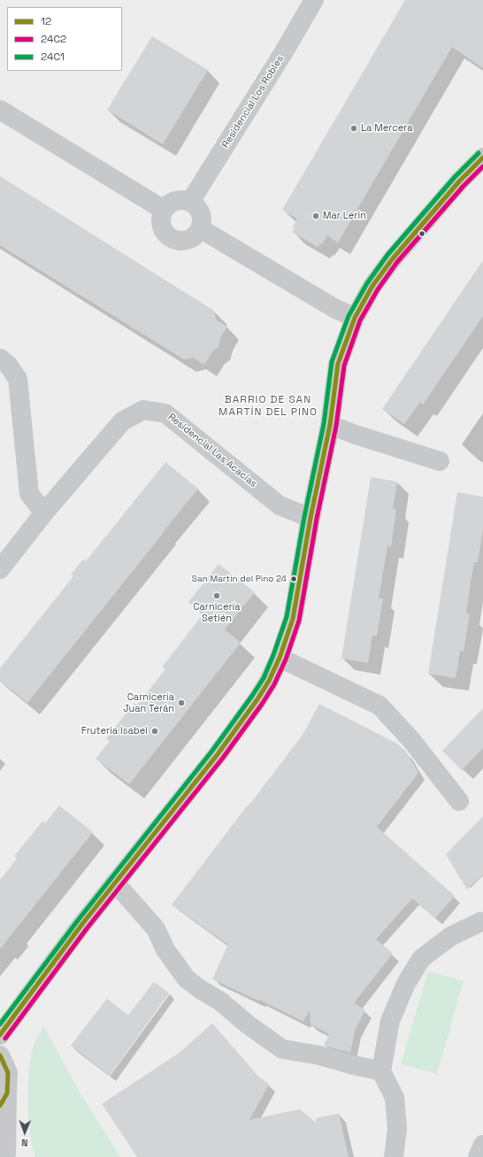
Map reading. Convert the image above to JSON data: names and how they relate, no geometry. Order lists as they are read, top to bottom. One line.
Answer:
{"streets":{"street":["Residencial Los Robles","Residencial Las Acacias"]},"districts":["BARRIO DE SAN MARTÍN DEL PINO"],"places":["La Mercera","Mar Lerin","San Martín del Pino 24","Carnicería Setién","Carnicería Juan Terán","Frutería Isabel"],"lines":["transit line 24C1","transit line 12","transit line 24C2"],"legend":["12","24C2","24C1"],"north":"bottom"}
